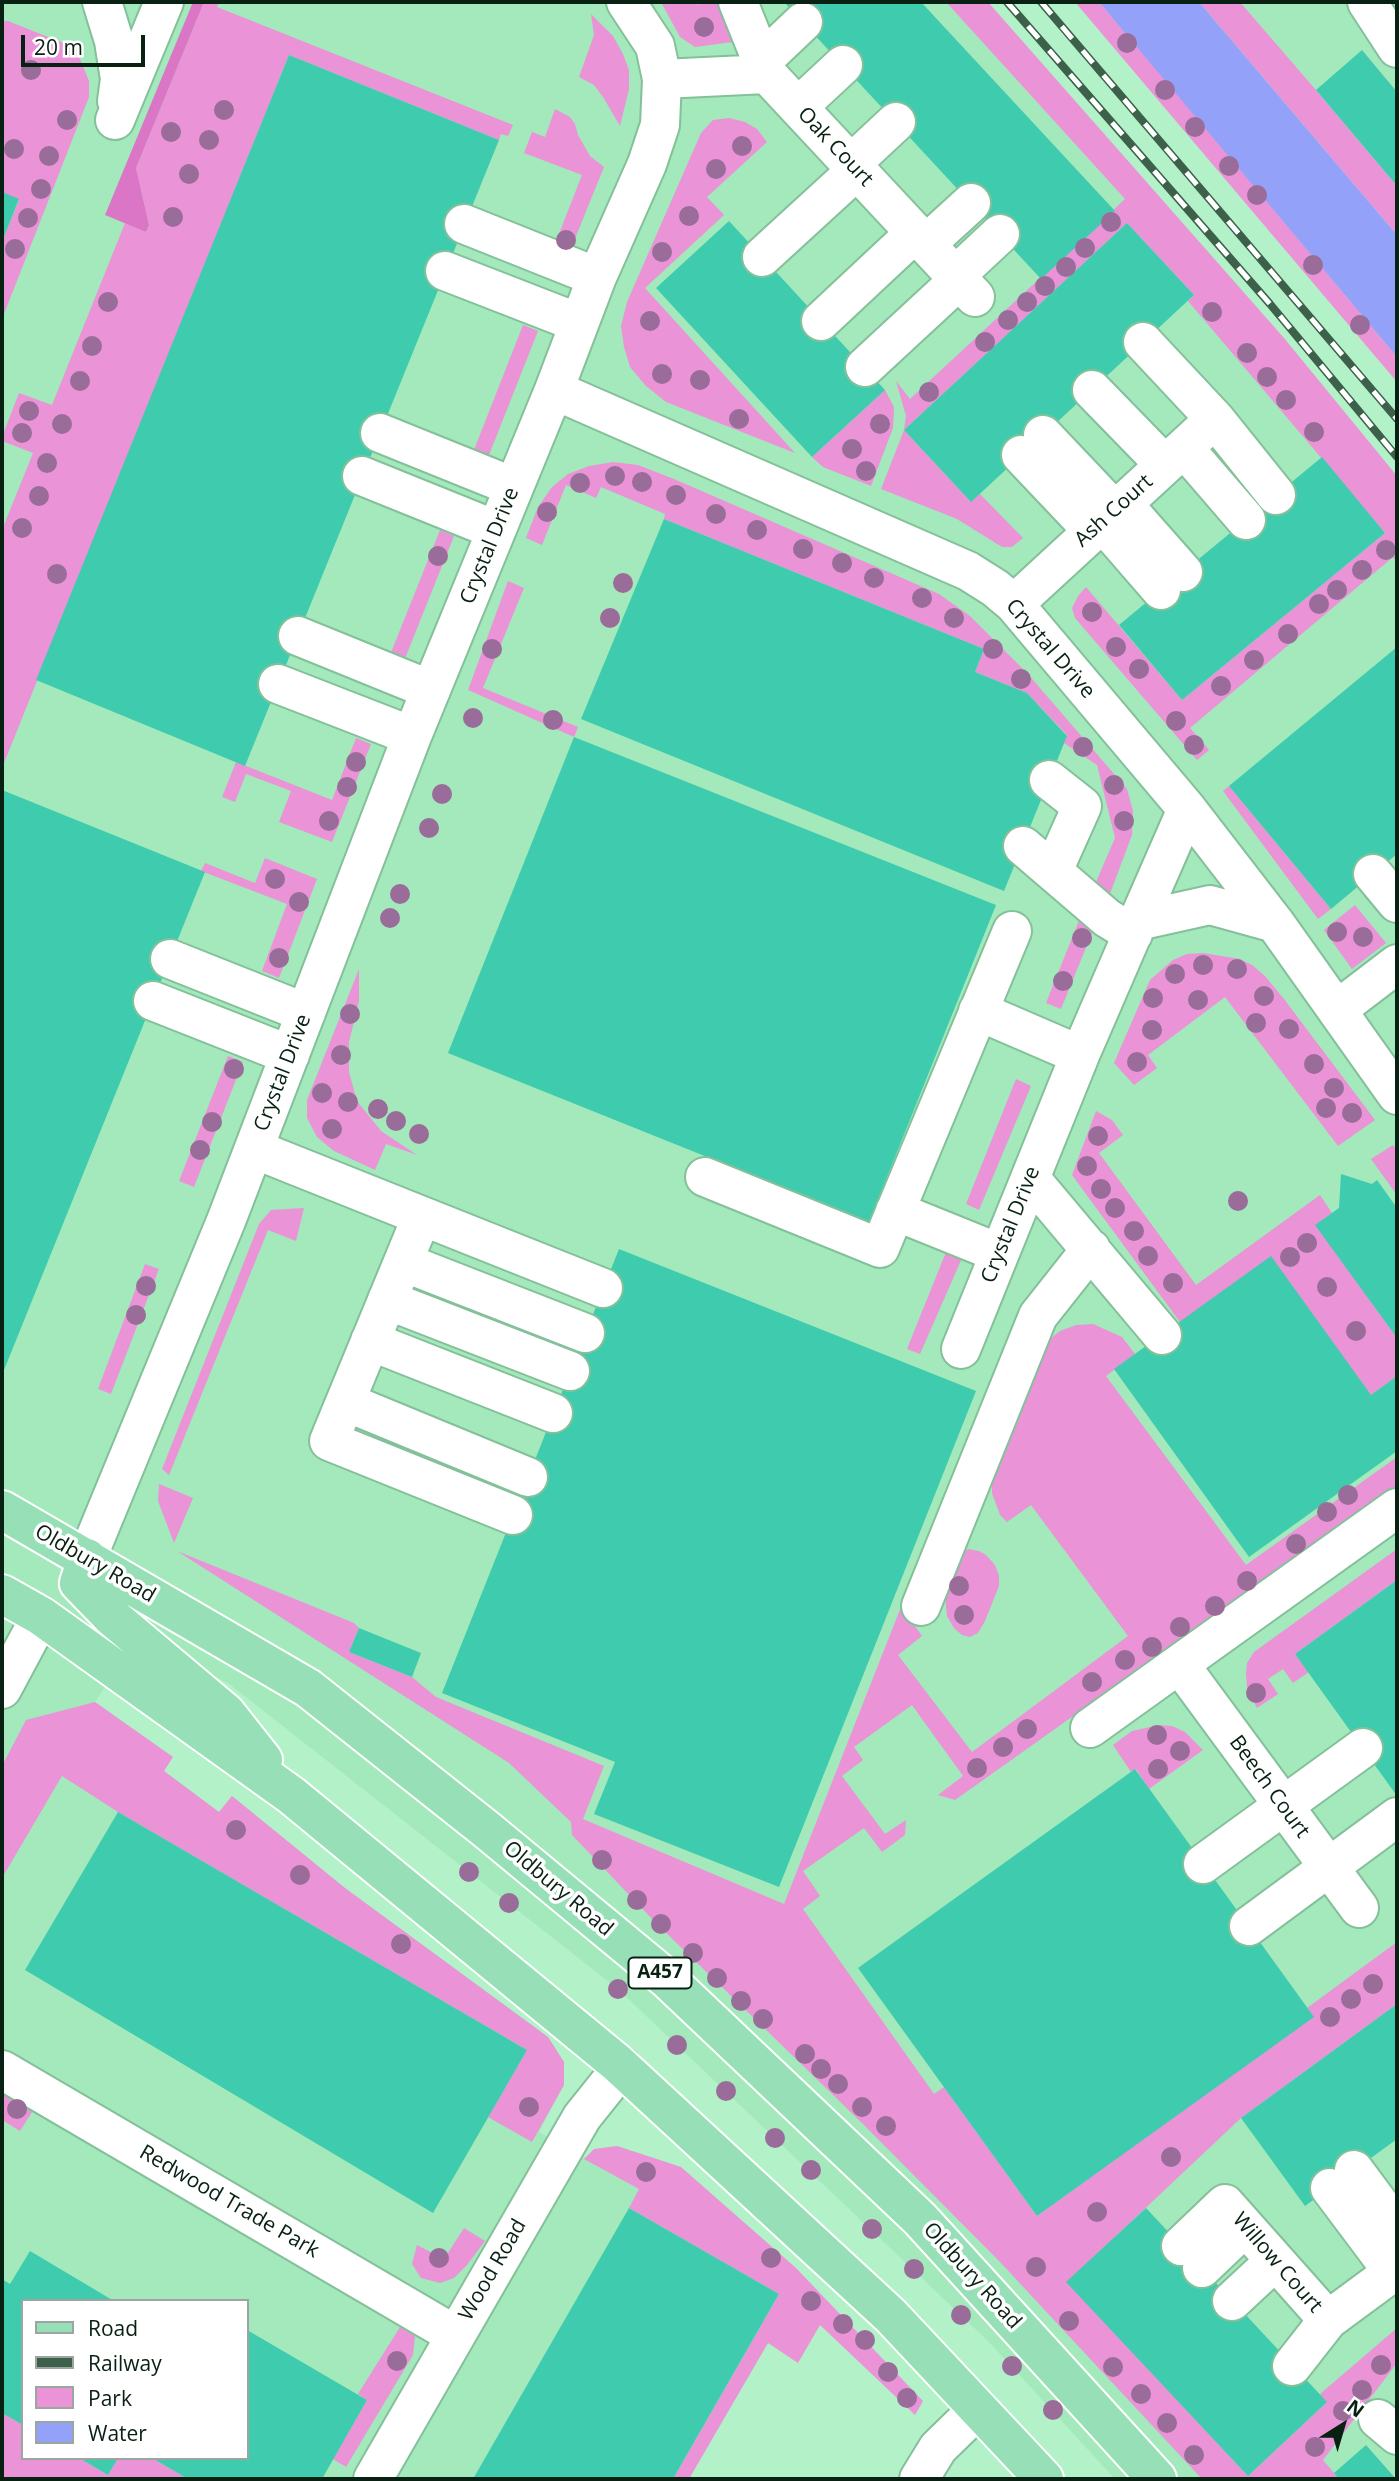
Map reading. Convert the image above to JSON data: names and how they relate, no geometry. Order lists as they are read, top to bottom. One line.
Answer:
{"streets":{"main road":["Oldbury Road","A457"],"street":["Oak Court","Ash Court","Crystal Drive","Beech Court","Redwood Trade Park","Willow Court","Wood Road"]},"crossings":[["Ash Court","Crystal Drive"],["Crystal Drive","Oldbury Road"],["Redwood Trade Park","Wood Road"]],"legend":["Road","Railway","Park","Water"],"scale_bar":"20 m","north":"top right"}
